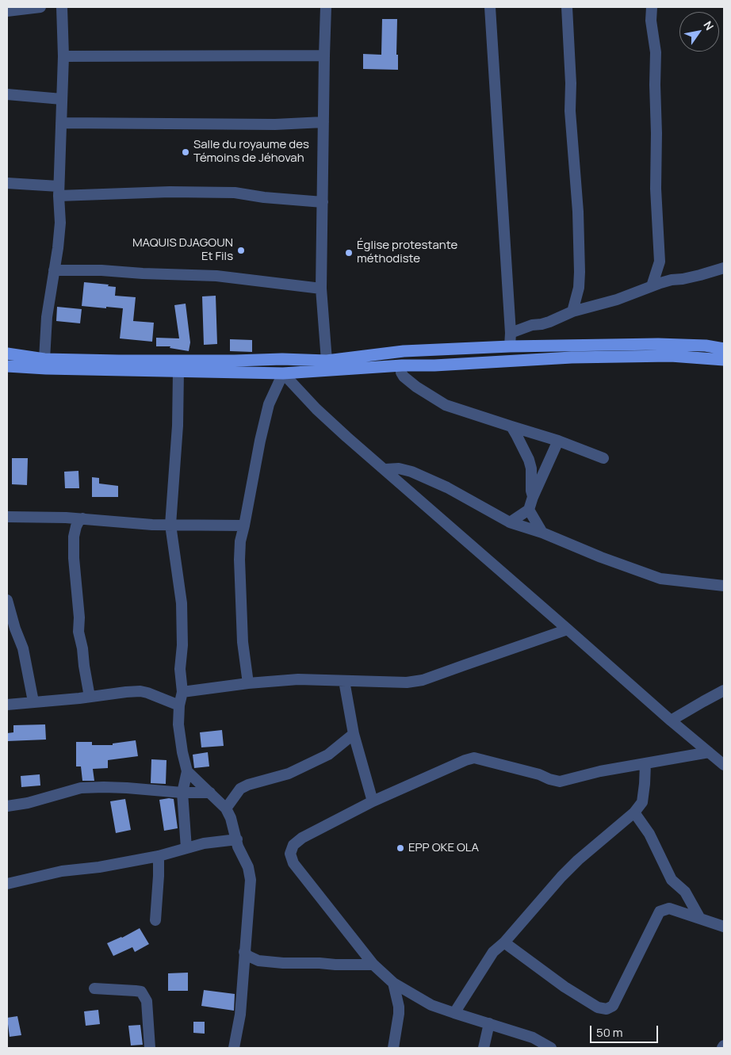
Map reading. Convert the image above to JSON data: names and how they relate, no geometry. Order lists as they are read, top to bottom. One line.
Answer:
{"places":["Salle du royaume des Témoins de Jéhovah","MAQUIS DJAGOUN Et Fils","Église protestante méthodiste","EPP OKE OLA"],"scale_bar":"50 m","north":"top right"}
